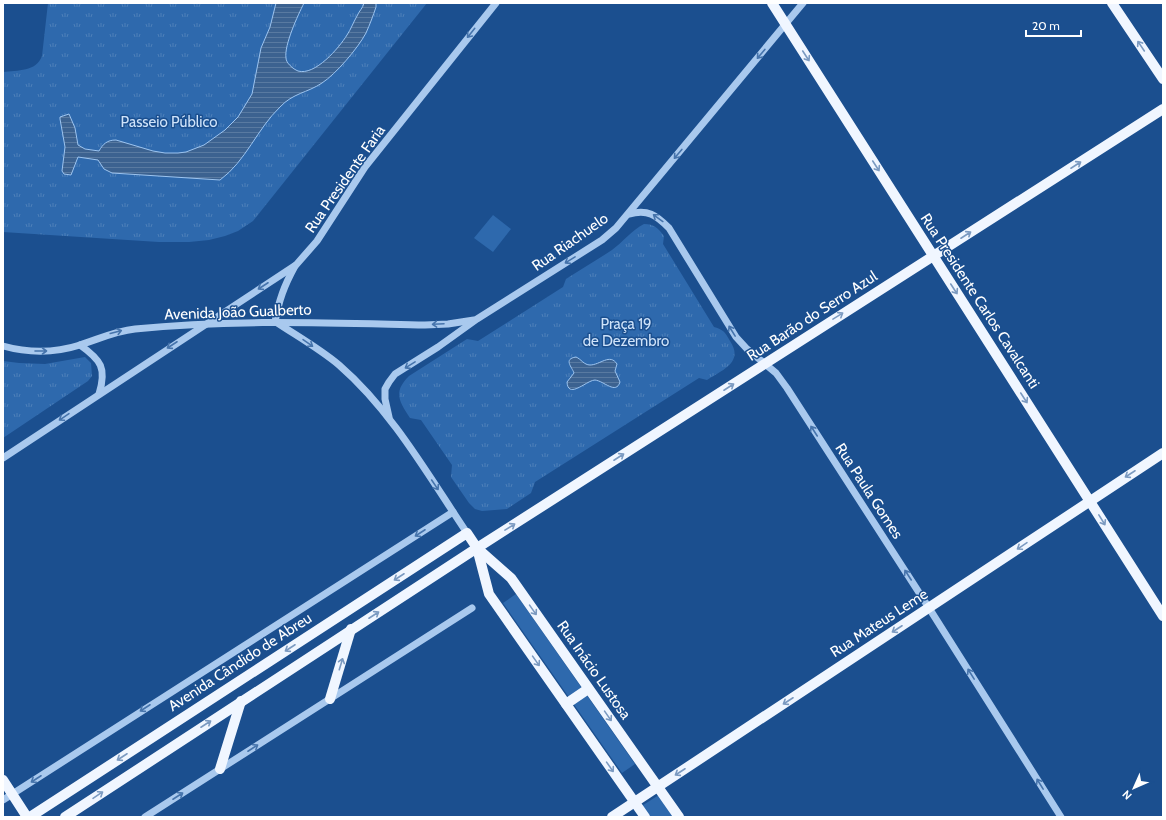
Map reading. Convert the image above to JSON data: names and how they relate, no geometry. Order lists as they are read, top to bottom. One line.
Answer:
{"streets":{"main road":["Rua Presidente Carlos Cavalcanti","Rua Barão do Serro Azul","Rua Mateus Leme","Avenida Cândido de Abreu","Rua Inácio Lustosa"],"street":["Rua Presidente Faria","Rua Riachuelo","Avenida João Gualberto","Rua Paula Gomes"]},"crossings":[["Rua Presidente Faria","Avenida João Gualberto"],["Rua Riachuelo","Rua Presidente Carlos Cavalcanti"],["Rua Riachuelo","Avenida João Gualberto"],["Rua Riachuelo","Rua Paula Gomes"],["Rua Riachuelo","Rua Inácio Lustosa"],["Rua Presidente Carlos Cavalcanti","Rua Barão do Serro Azul"],["Rua Presidente Carlos Cavalcanti","Rua Mateus Leme"],["Avenida João Gualberto","Rua Inácio Lustosa"],["Rua Barão do Serro Azul","Rua Paula Gomes"],["Rua Barão do Serro Azul","Rua Inácio Lustosa"],["Rua Paula Gomes","Rua Mateus Leme"],["Rua Mateus Leme","Rua Inácio Lustosa"],["Avenida Cândido de Abreu","Rua Inácio Lustosa"]],"one_way":["Rua Presidente Faria","Rua Riachuelo","Rua Presidente Carlos Cavalcanti","Rua Barão do Serro Azul","Rua Paula Gomes","Rua Mateus Leme","Rua Inácio Lustosa"],"parks":["Passeio Público","Praça 19 de Dezembro"],"scale_bar":"20 m","north":"bottom left"}
